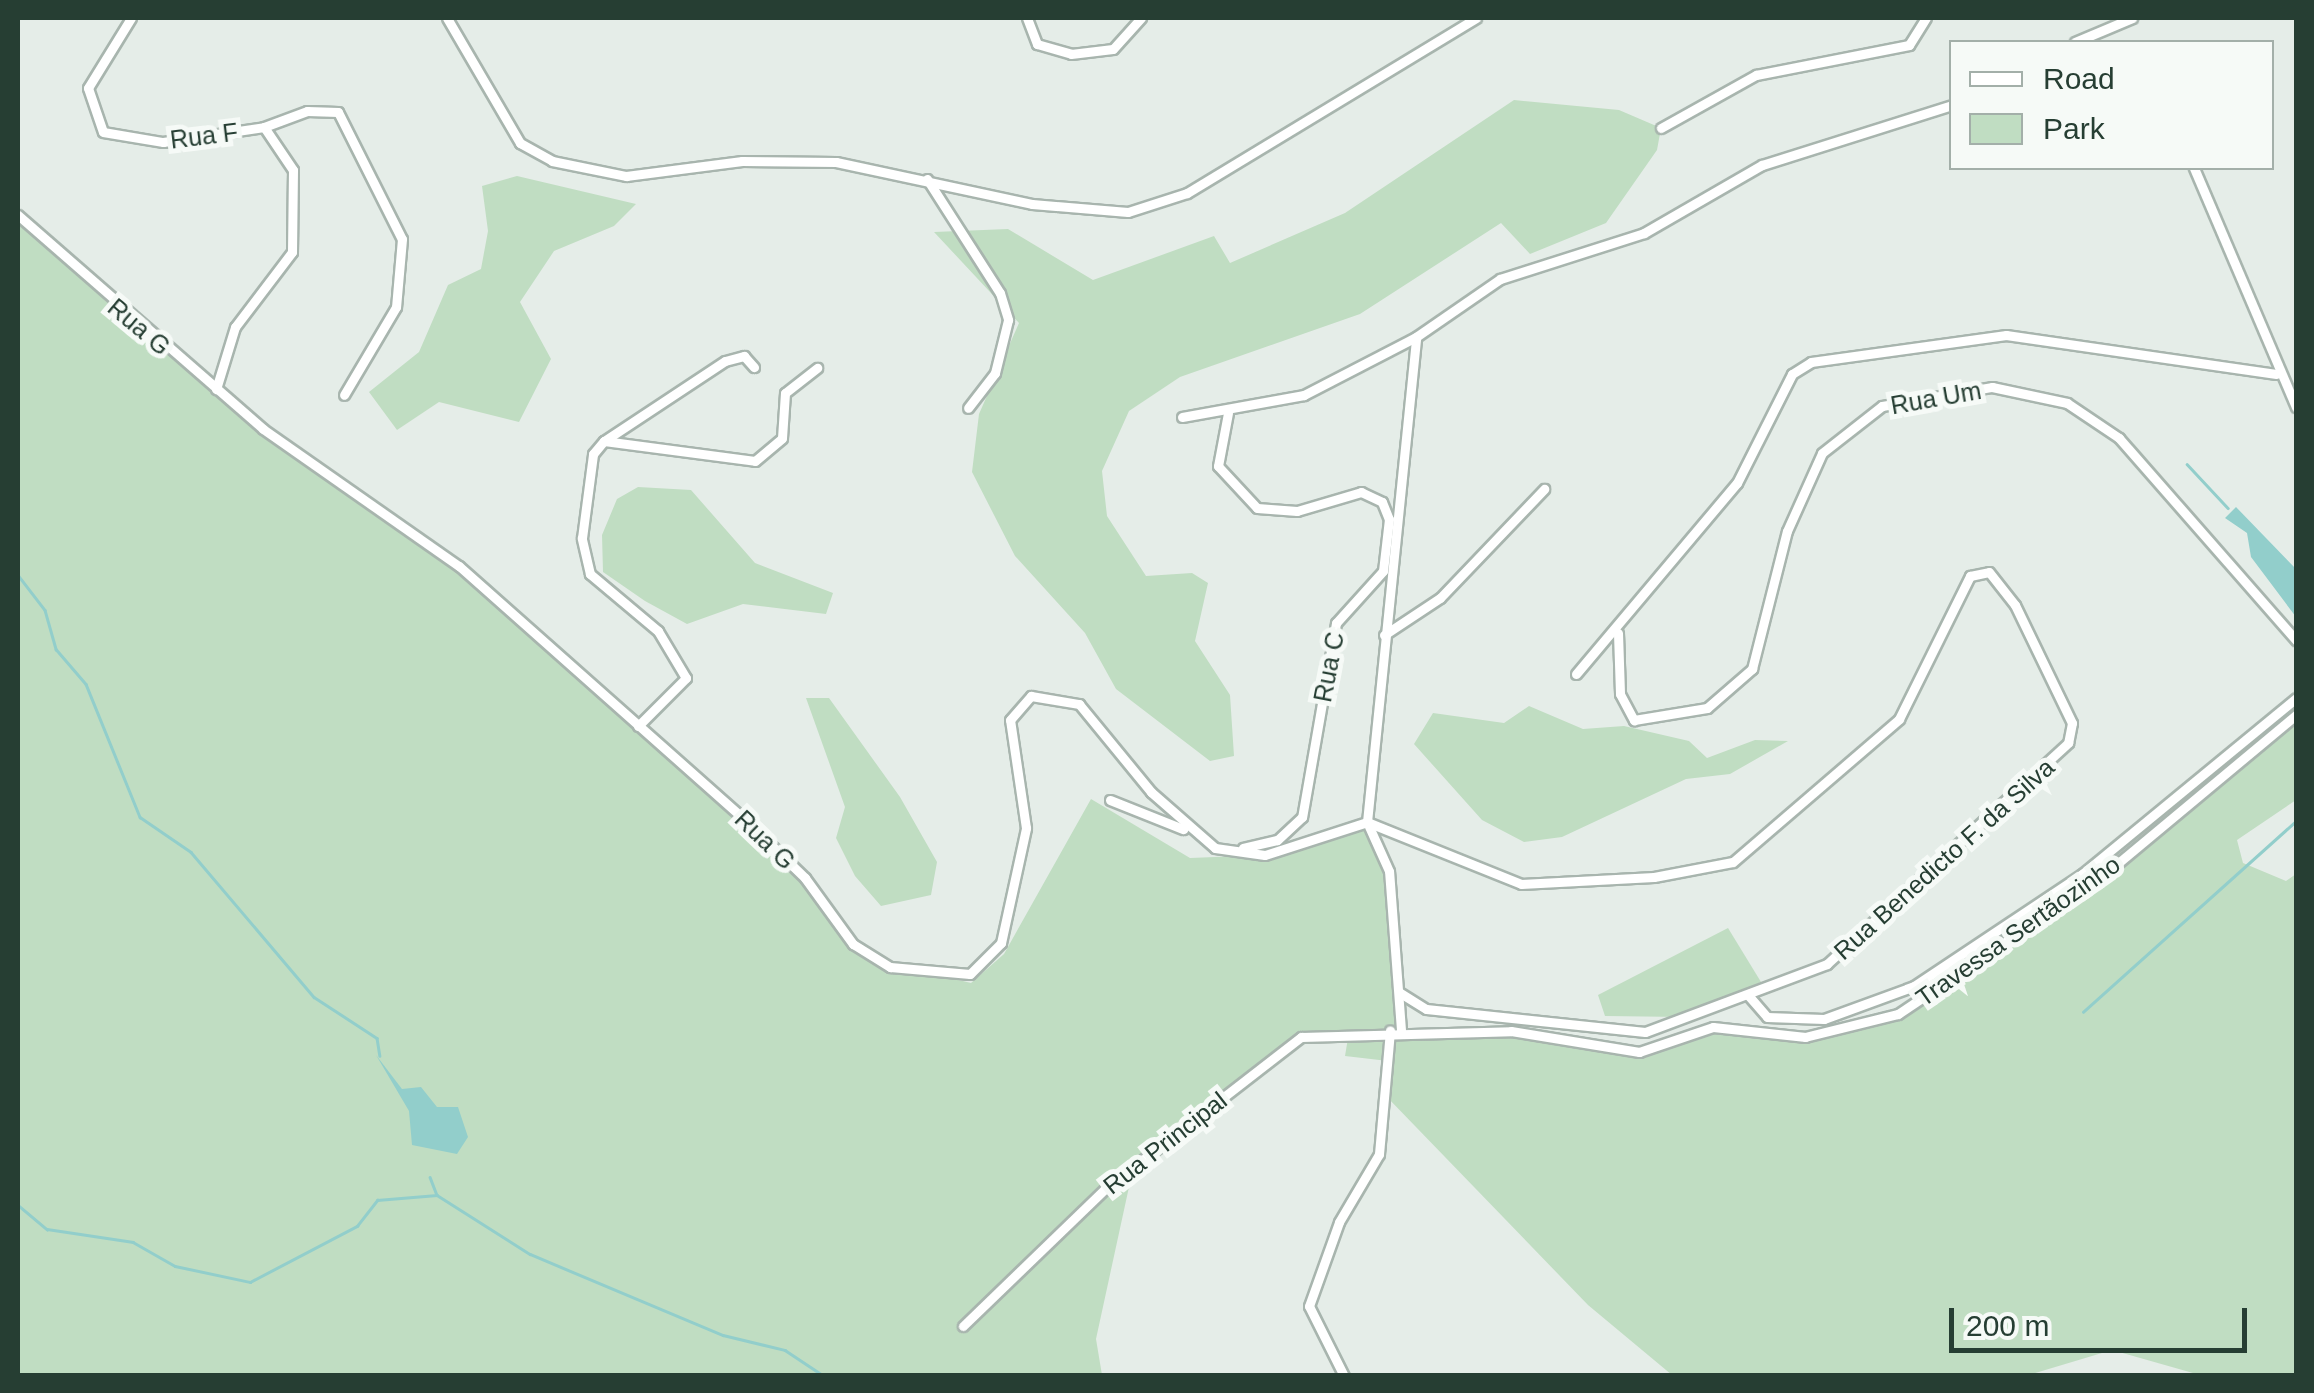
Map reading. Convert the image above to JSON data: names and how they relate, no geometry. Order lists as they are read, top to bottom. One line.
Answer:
{"streets":{"street":["Rua F","Rua G","Rua Um","Rua C","Rua Benedicto F. da Silva","Travessa Sertãozinho","Rua Principal"]},"crossings":[["Rua F","Rua G"],["Rua G","Rua C"],["Rua G","Rua Benedicto F. da Silva"],["Travessa Sertãozinho","Rua Principal"]],"legend":["Road","Park"],"scale_bar":"200 m"}
